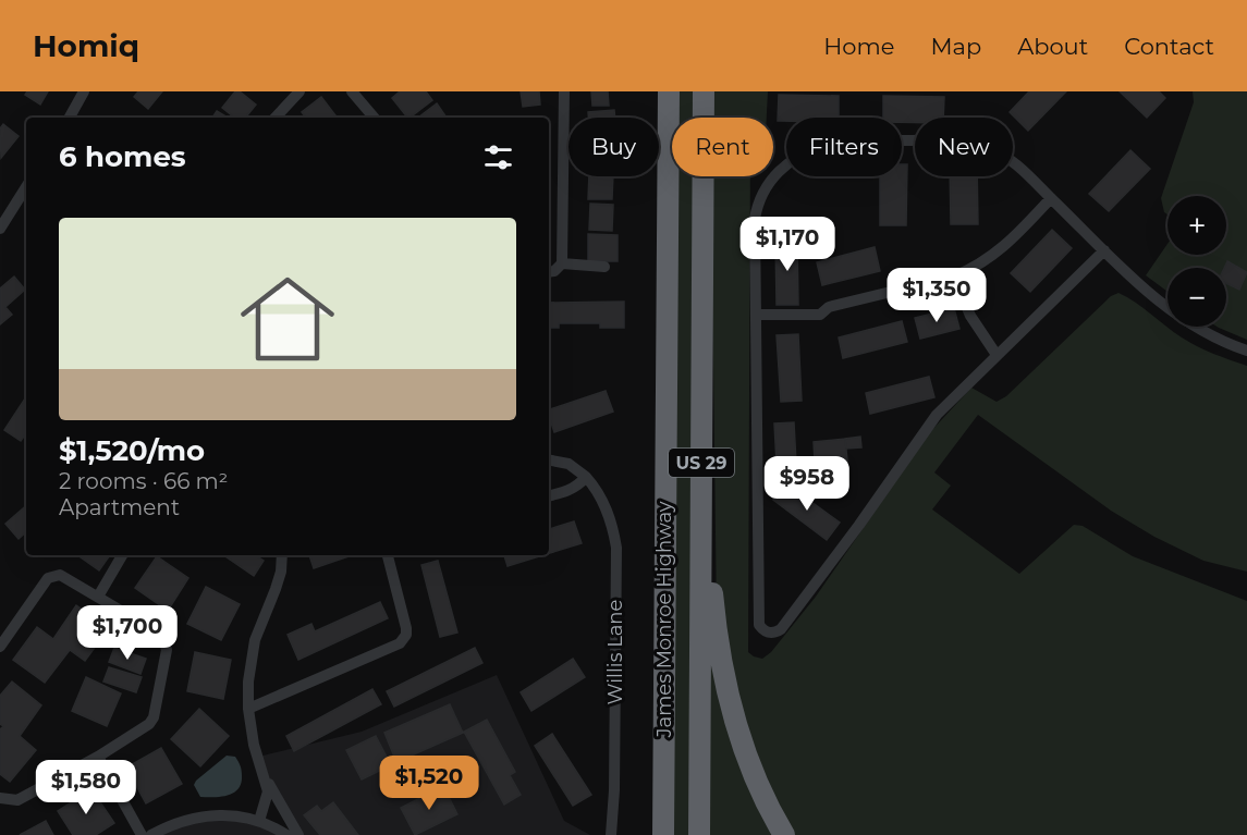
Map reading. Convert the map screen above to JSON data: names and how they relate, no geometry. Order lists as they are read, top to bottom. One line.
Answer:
{"streets":{"highway":["US 29","James Monroe Highway"],"street":["Willis Lane"]},"page":{"header":"Homiq","nav":["Home","Map","About","Contact"],"chip":["Buy","Rent","Filters","New"],"heading":"6 homes","map_buttons":["+","−"],"list":[{"name":"$1,520/mo","note":"2 rooms · 66 m² · Apartment"}],"price":["$1,170","$1,350","$958","$1,700","$1,520","$1,580"]}}
